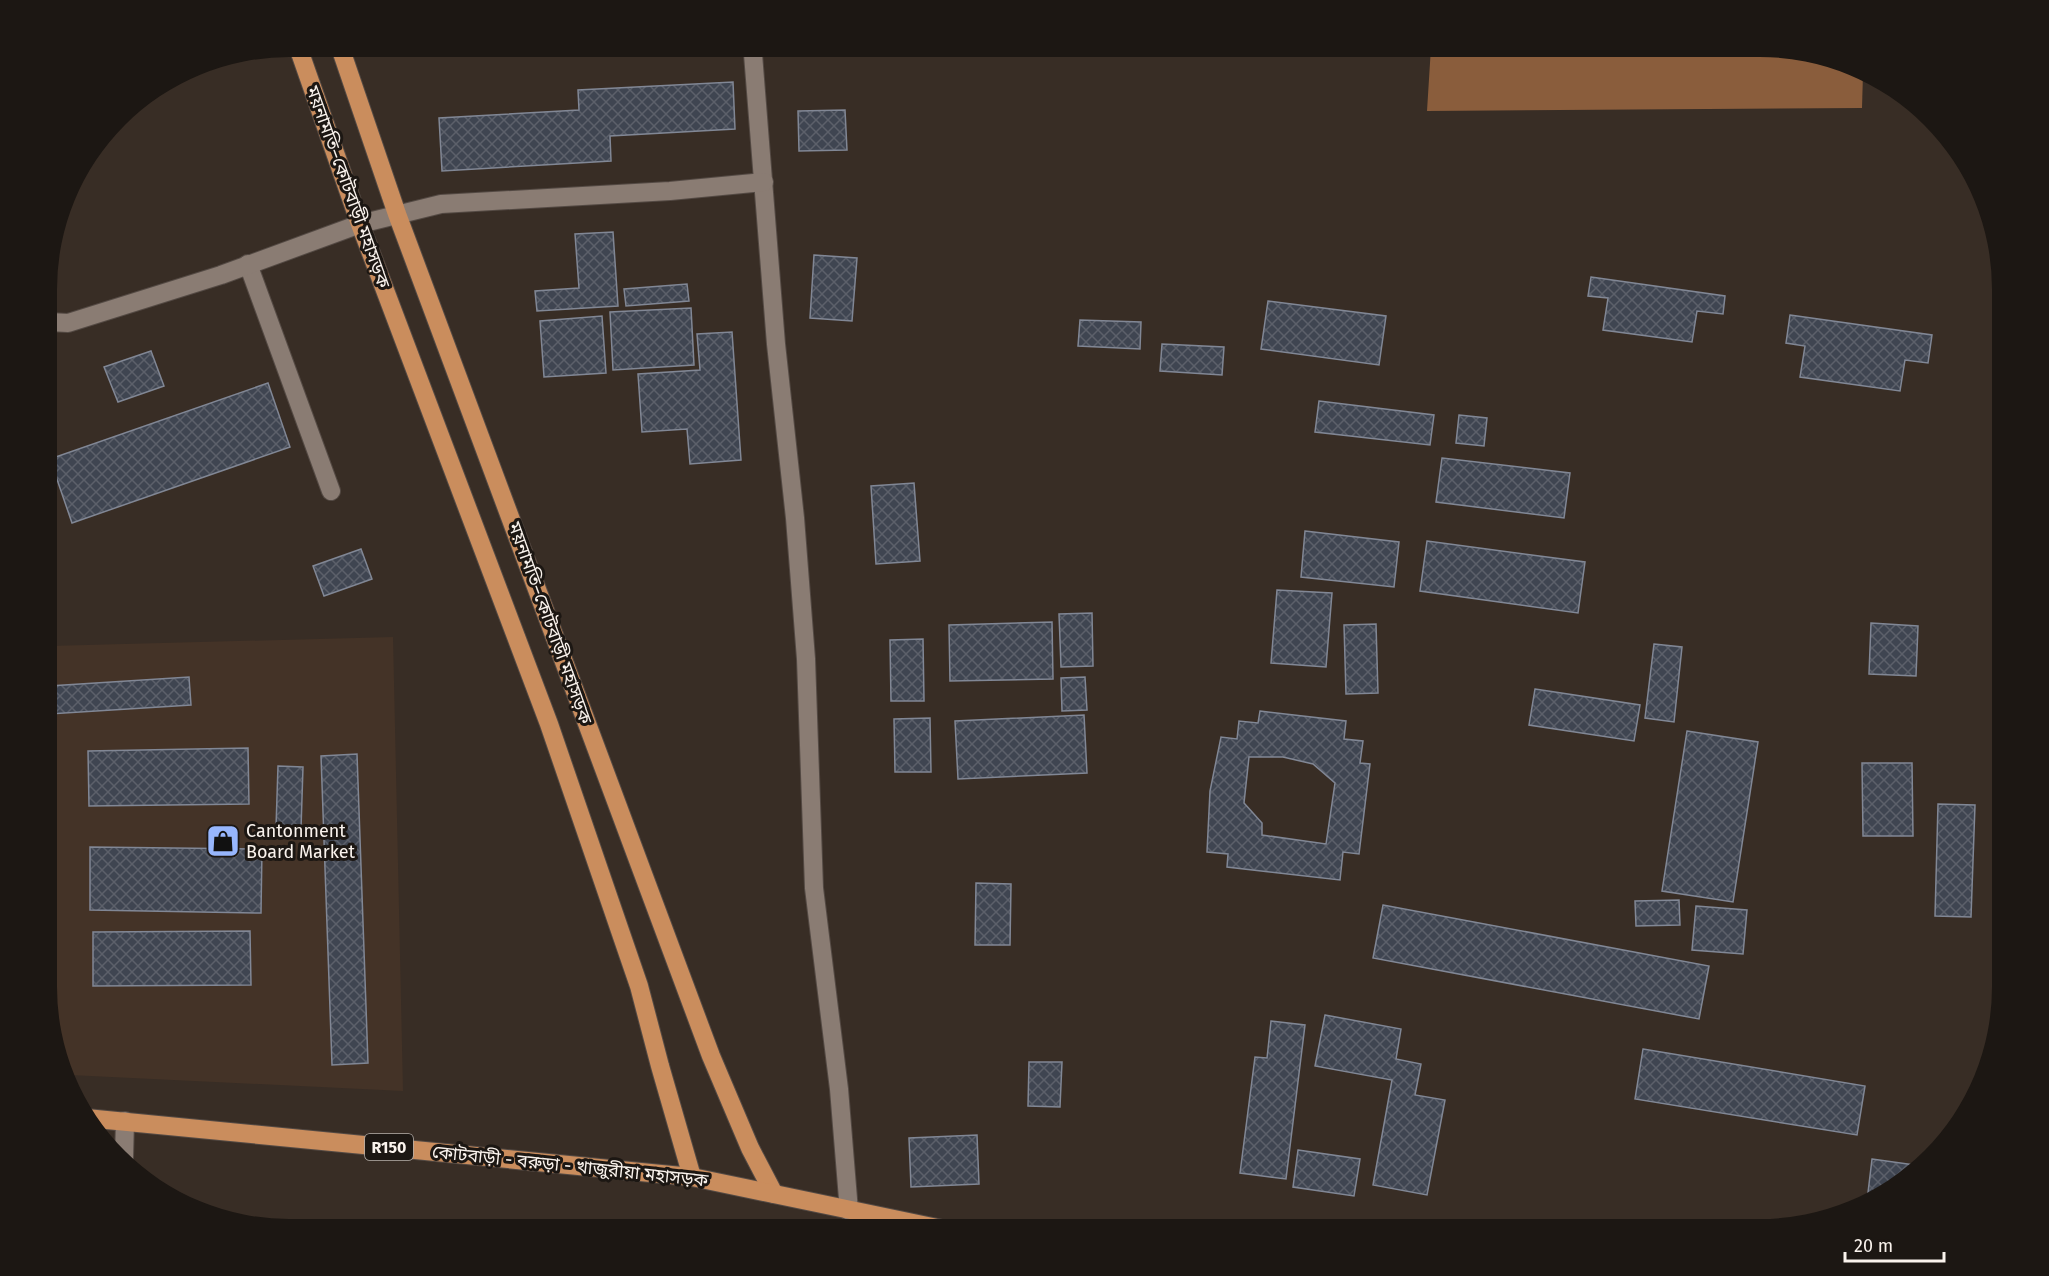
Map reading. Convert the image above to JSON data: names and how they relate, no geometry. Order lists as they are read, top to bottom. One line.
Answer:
{"streets":{"main road":["ময়নামতি–কোটবাড়ী মহাসড়ক","R150","কোটবাড়ী - বরুড়া - খাজুরীয়া মহাসড়ক"]},"crossings":[["ময়নামতি–কোটবাড়ী মহাসড়ক","কোটবাড়ী - বরুড়া - খাজুরীয়া মহাসড়ক"]],"places":{"shop":["Cantonment Board Market"]},"scale_bar":"20 m"}
